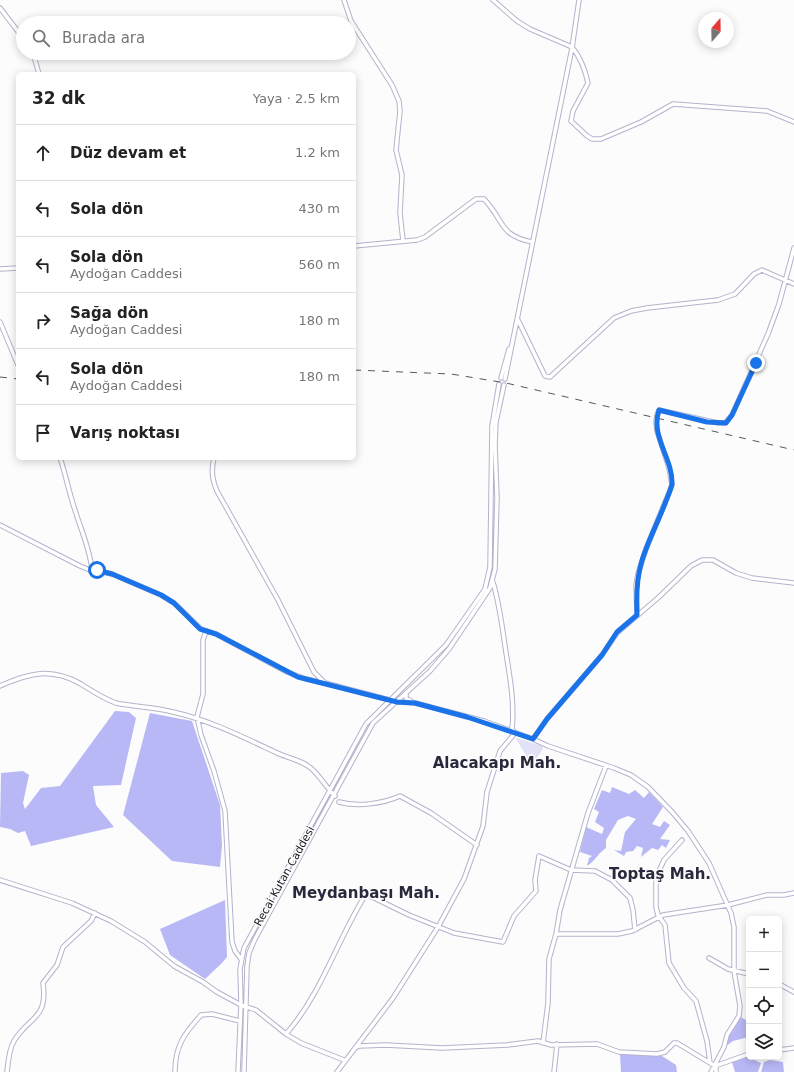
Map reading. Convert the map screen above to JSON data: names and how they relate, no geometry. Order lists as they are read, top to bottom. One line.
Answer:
{"streets":{"street":["Recai Kutan Caddesi"]},"districts":["Alacakapı Mah.","Toptaş Mah.","Meydanbaşı Mah."],"north":"top","page":{"search":"Burada ara","heading":["32 dk","Yaya · 2.5 km"],"list":[["Düz devam et","1.2 km"],["Sola dön","430 m"],["Sola dön","Aydoğan Caddesi","560 m"],["Sağa dön","Aydoğan Caddesi","180 m"],["Sola dön","Aydoğan Caddesi","180 m"],"Varış noktası"],"map_buttons":["+","−"]}}
